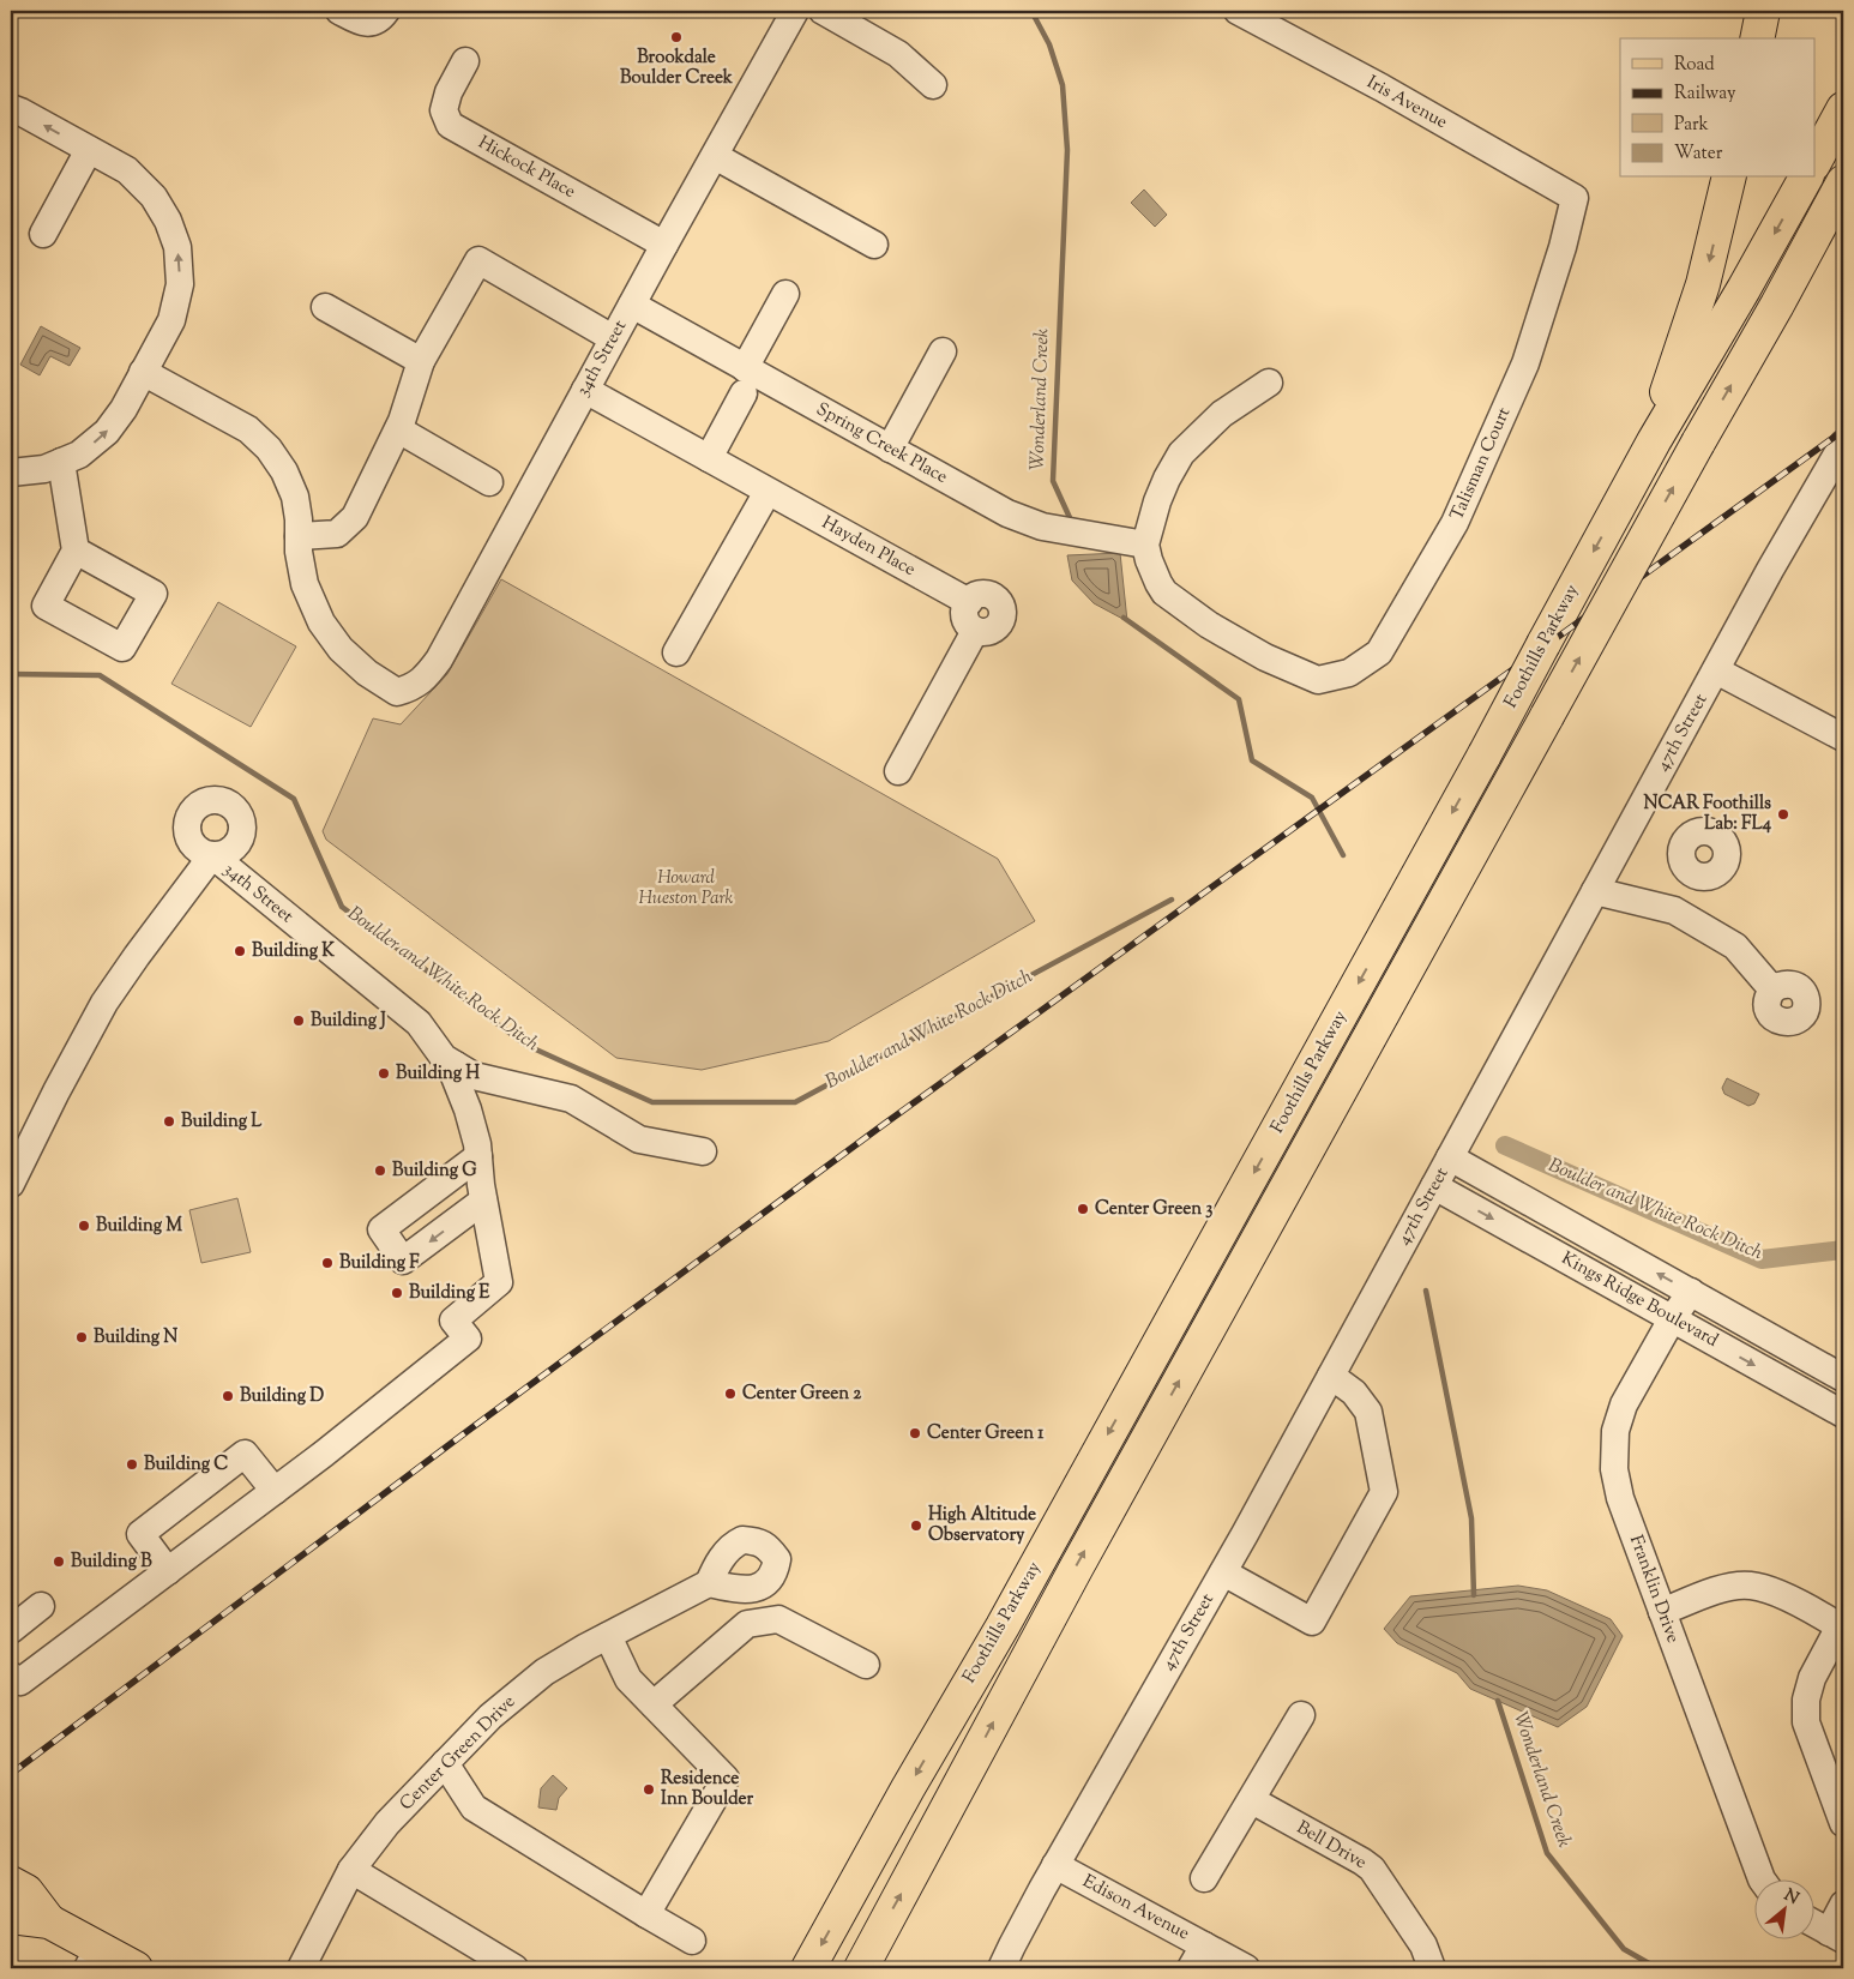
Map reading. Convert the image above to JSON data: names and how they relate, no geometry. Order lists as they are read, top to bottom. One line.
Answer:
{"streets":{"main road":["Foothills Parkway"],"street":["Iris Avenue","Hickock Place","34th Street","Spring Creek Place","Talisman Court","Hayden Place","47th Street","Kings Ridge Boulevard","Franklin Drive","Center Green Drive","Bell Drive","Edison Avenue"]},"crossings":[["Iris Avenue","Talisman Court"],["Hickock Place","34th Street"],["34th Street","Spring Creek Place"],["34th Street","Hayden Place"],["Spring Creek Place","Talisman Court"],["47th Street","Kings Ridge Boulevard"],["47th Street","Edison Avenue"],["Kings Ridge Boulevard","Franklin Drive"]],"water":["Wonderland Creek","Boulder and White Rock Ditch"],"parks":["Howard Hueston Park"],"places":["Brookdale Boulder Creek","NCAR Foothills Lab: FL4","Building K","Building J","Building H","Building L","Building G","Center Green 3","Building M","Building F","Building E","Building N","Center Green 2","Building D","Center Green 1","Building C","High Altitude Observatory","Building B","Residence Inn Boulder"],"legend":["Road","Railway","Park","Water"],"north":"top right"}
